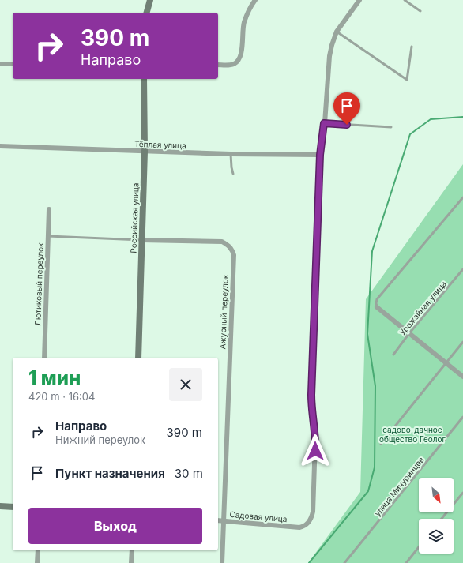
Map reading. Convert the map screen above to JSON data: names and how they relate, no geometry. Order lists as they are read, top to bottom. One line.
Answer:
{"streets":{"street":["Тёплая улица","Российская улица","Лютиковый переулок","Ажурный переулок","Садовая улица"],"lane":["Урожайная улица","улица Мичуринцев"]},"crossings":[["Тёплая улица","Российская улица"],["Тёплая улица","Садовая улица"],["Российская улица","Ажурный переулок"],["Ажурный переулок","Садовая улица"]],"parks":["садово-дачное общество Геолог"],"north":"bottom right","page":{"turn":["390 m","Направо"],"heading":["1 мин","420 m · 16:04"],"list":[{"name":"Направо","note":"Нижний переулок","value":"390 m"},{"name":"Пункт назначения","value":"30 m"}],"buttons":"Выход"}}
